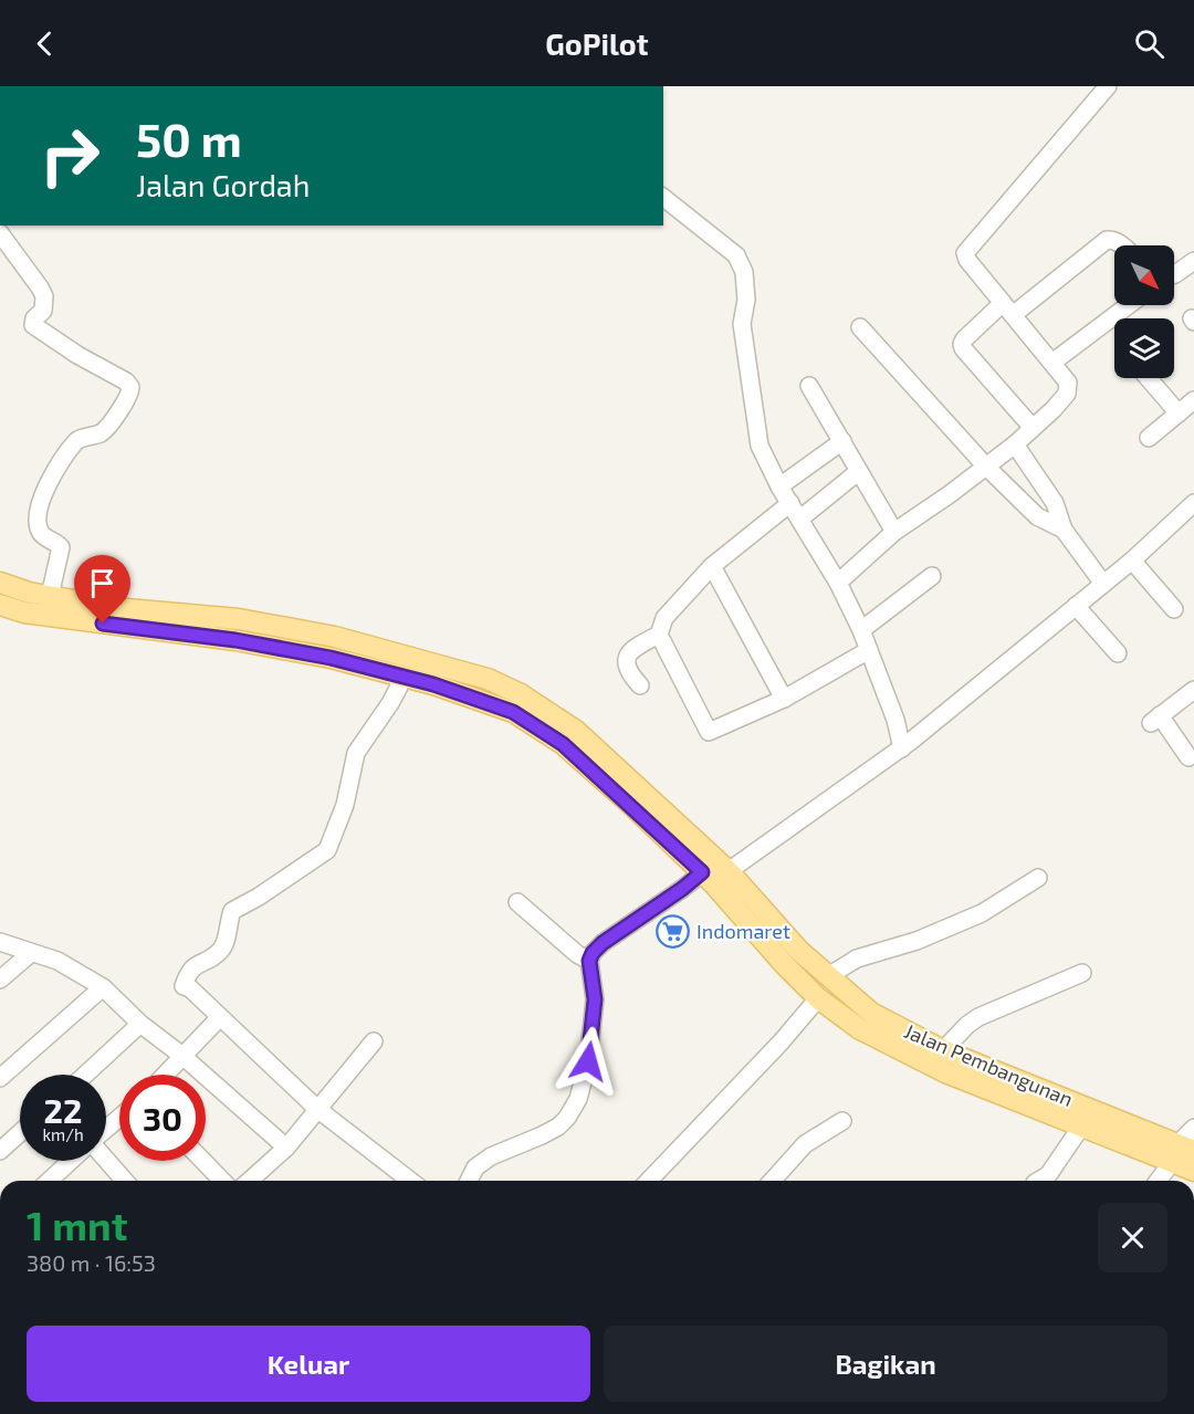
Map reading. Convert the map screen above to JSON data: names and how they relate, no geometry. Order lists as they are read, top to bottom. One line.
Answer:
{"streets":{"main road":["Jalan Pembangunan"]},"places":{"supermarket":["Indomaret"]},"north":"bottom right","page":{"header":"GoPilot","turn":["50 m","Jalan Gordah"],"speed":"22 km/h","limit":"30","heading":["1 mnt","380 m · 16:53"],"buttons":["Keluar","Bagikan"]}}
